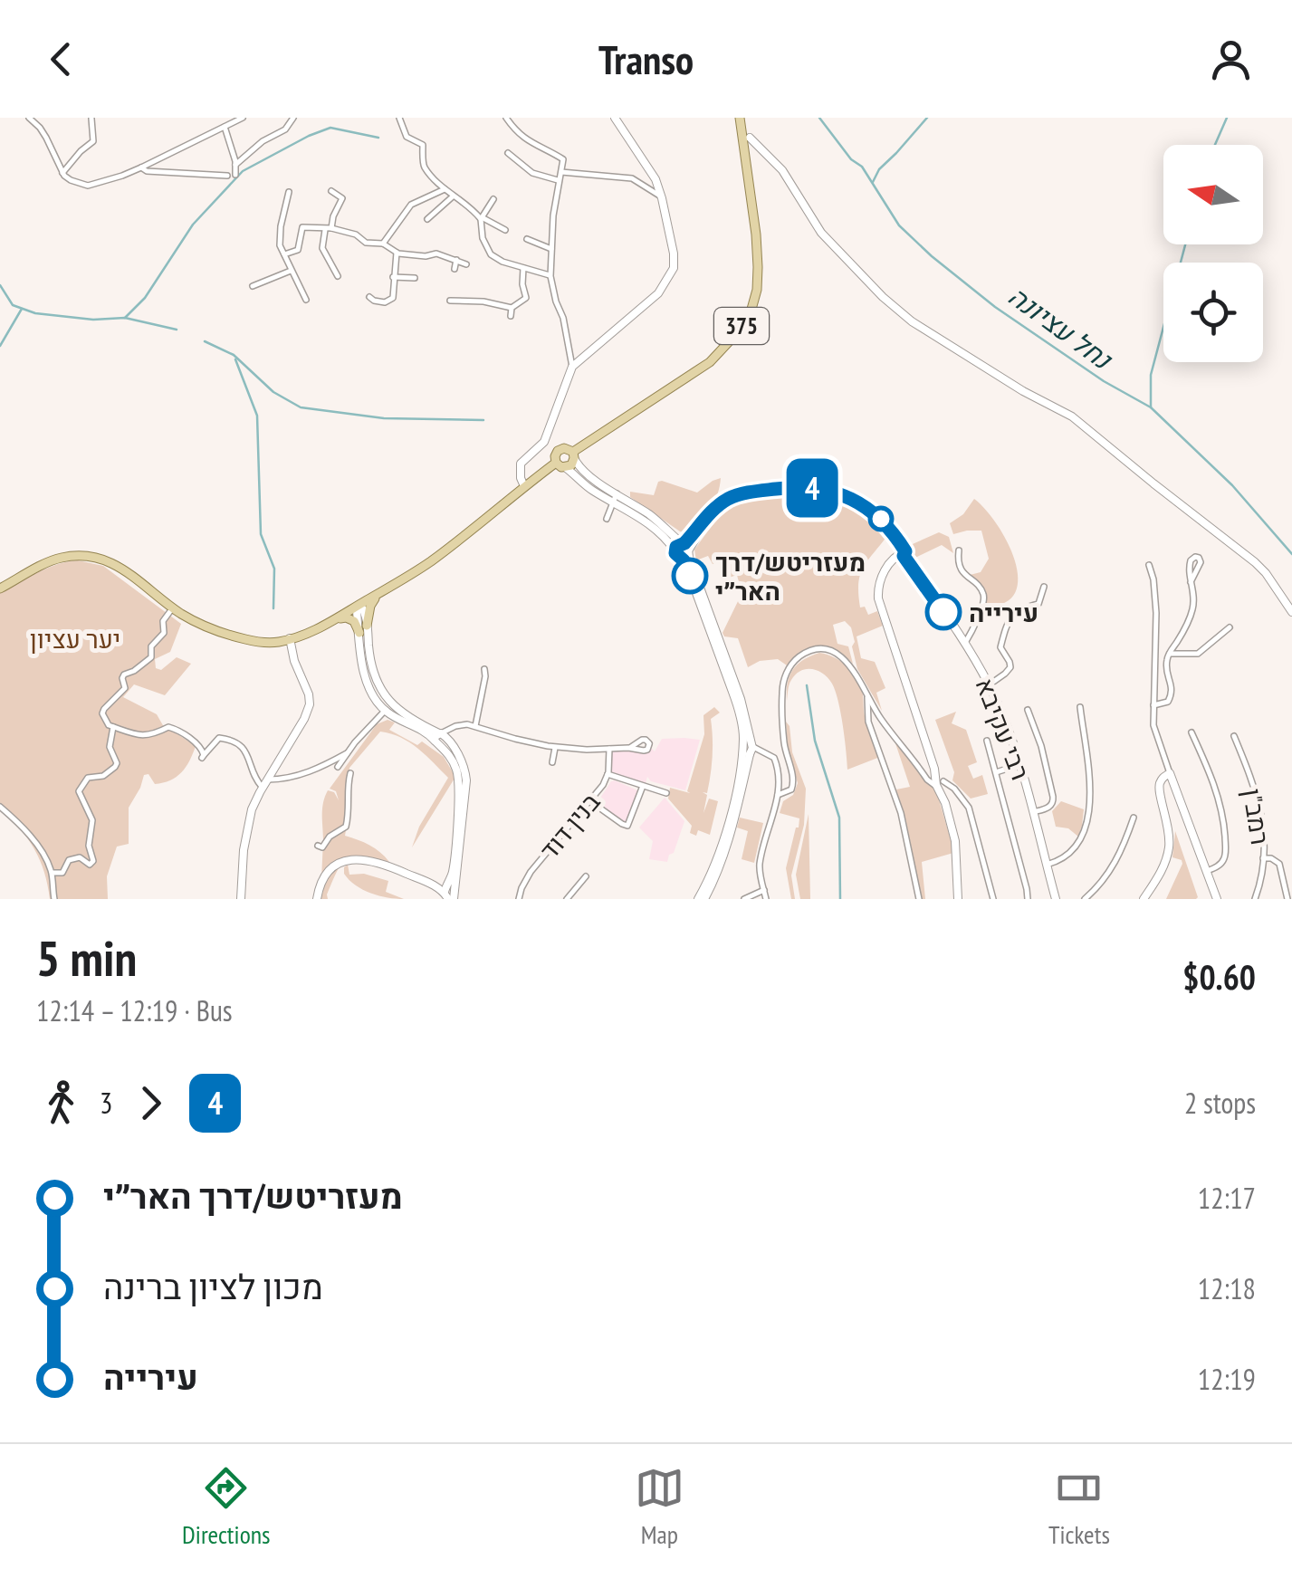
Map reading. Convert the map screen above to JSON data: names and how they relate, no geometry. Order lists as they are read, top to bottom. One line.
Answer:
{"streets":{"main road":["375"],"street":["רבי עקיבא","רמב\"ן","בנין דוד"]},"water":["נחל עציונה"],"parks":["יער עציון"],"places":["מעזריטש/דרך האר״י","עירייה"],"lines":["bus line 4"],"north":"left","page":{"header":"Transo","on_map":"4","heading":["5 min","12:14 – 12:19 · Bus","$0.60"],"legs":["3","4","2 stops"],"list":[{"name":"מעזריטש/דרך האר״י","value":"12:17"},{"name":"מכון לציון ברינה","value":"12:18"},{"name":"עירייה","value":"12:19"}],"tabs":["Directions","Map","Tickets"]}}
